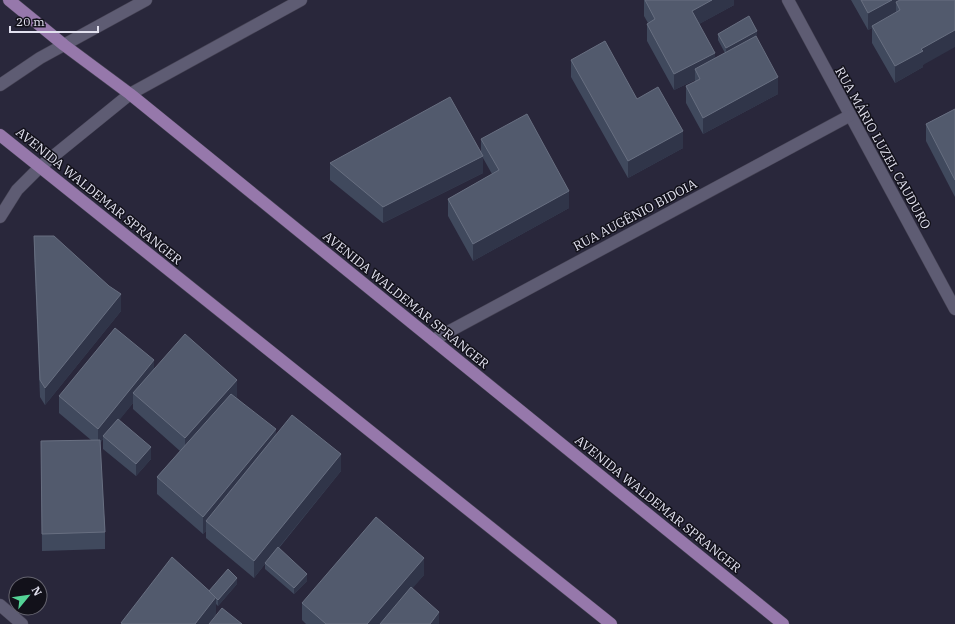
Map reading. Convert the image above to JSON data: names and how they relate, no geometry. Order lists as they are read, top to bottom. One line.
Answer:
{"streets":{"main road":["AVENIDA WALDEMAR SPRANGER"],"street":["RUA MÁRIO LUZEL CAUDURO","RUA AUGÊNIO BIDOIA"]},"crossings":[["RUA MÁRIO LUZEL CAUDURO","RUA AUGÊNIO BIDOIA"],["AVENIDA WALDEMAR SPRANGER","RUA AUGÊNIO BIDOIA"]],"scale_bar":"20 m","north":"top right"}
